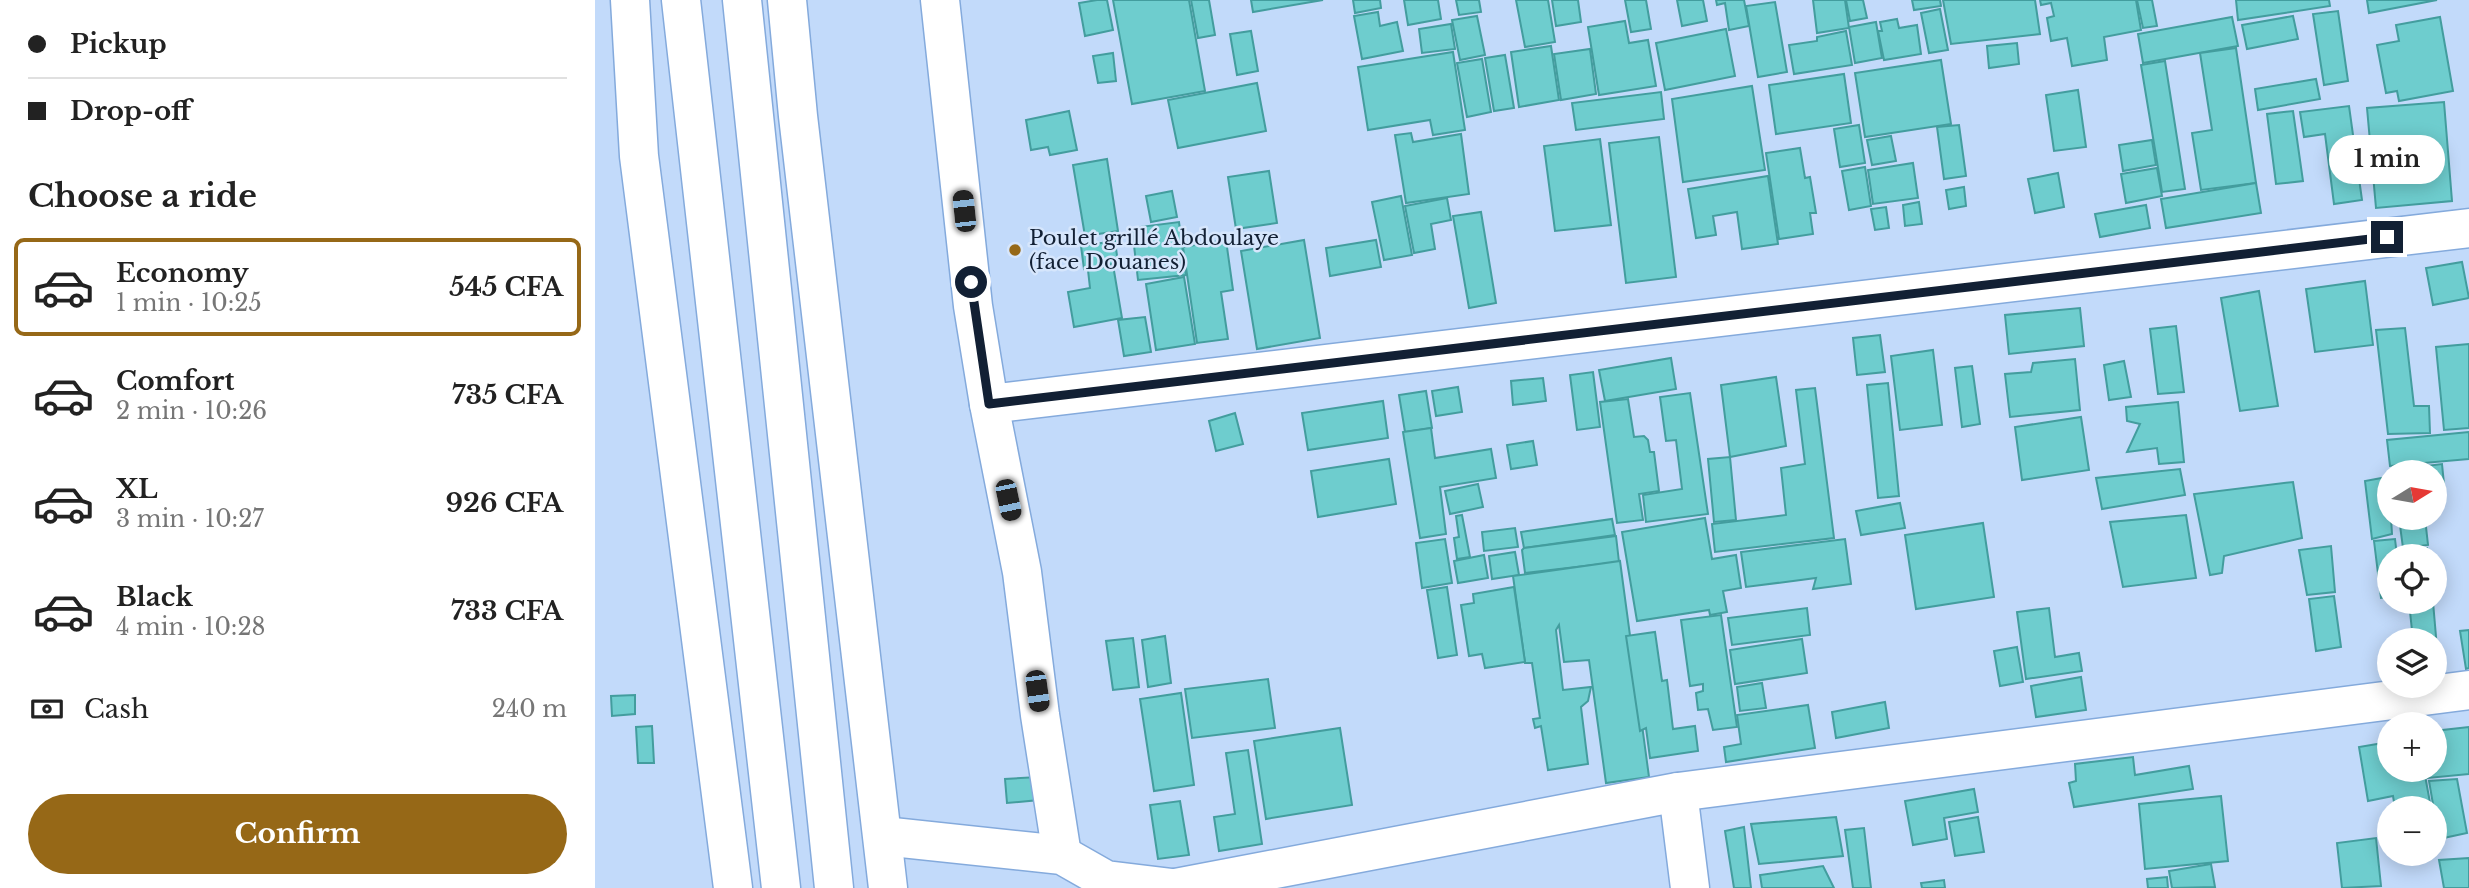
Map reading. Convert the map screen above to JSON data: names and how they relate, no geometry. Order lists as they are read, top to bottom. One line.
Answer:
{"places":["Poulet grillé Abdoulaye (face Douanes)"],"north":"right","page":{"banner":["Pickup","Drop-off"],"bubble":"1 min","heading":"Choose a ride","list":[{"name":"Economy","note":"1 min · 10:25","value":"545 CFA"},{"name":"Comfort","note":"2 min · 10:26","value":"735 CFA"},{"name":"XL","note":"3 min · 10:27","value":"926 CFA"},{"name":"Black","note":"4 min · 10:28","value":"733 CFA"}],"map_buttons":["+","−"],"pay":["Cash","240 m"],"buttons":"Confirm"}}
